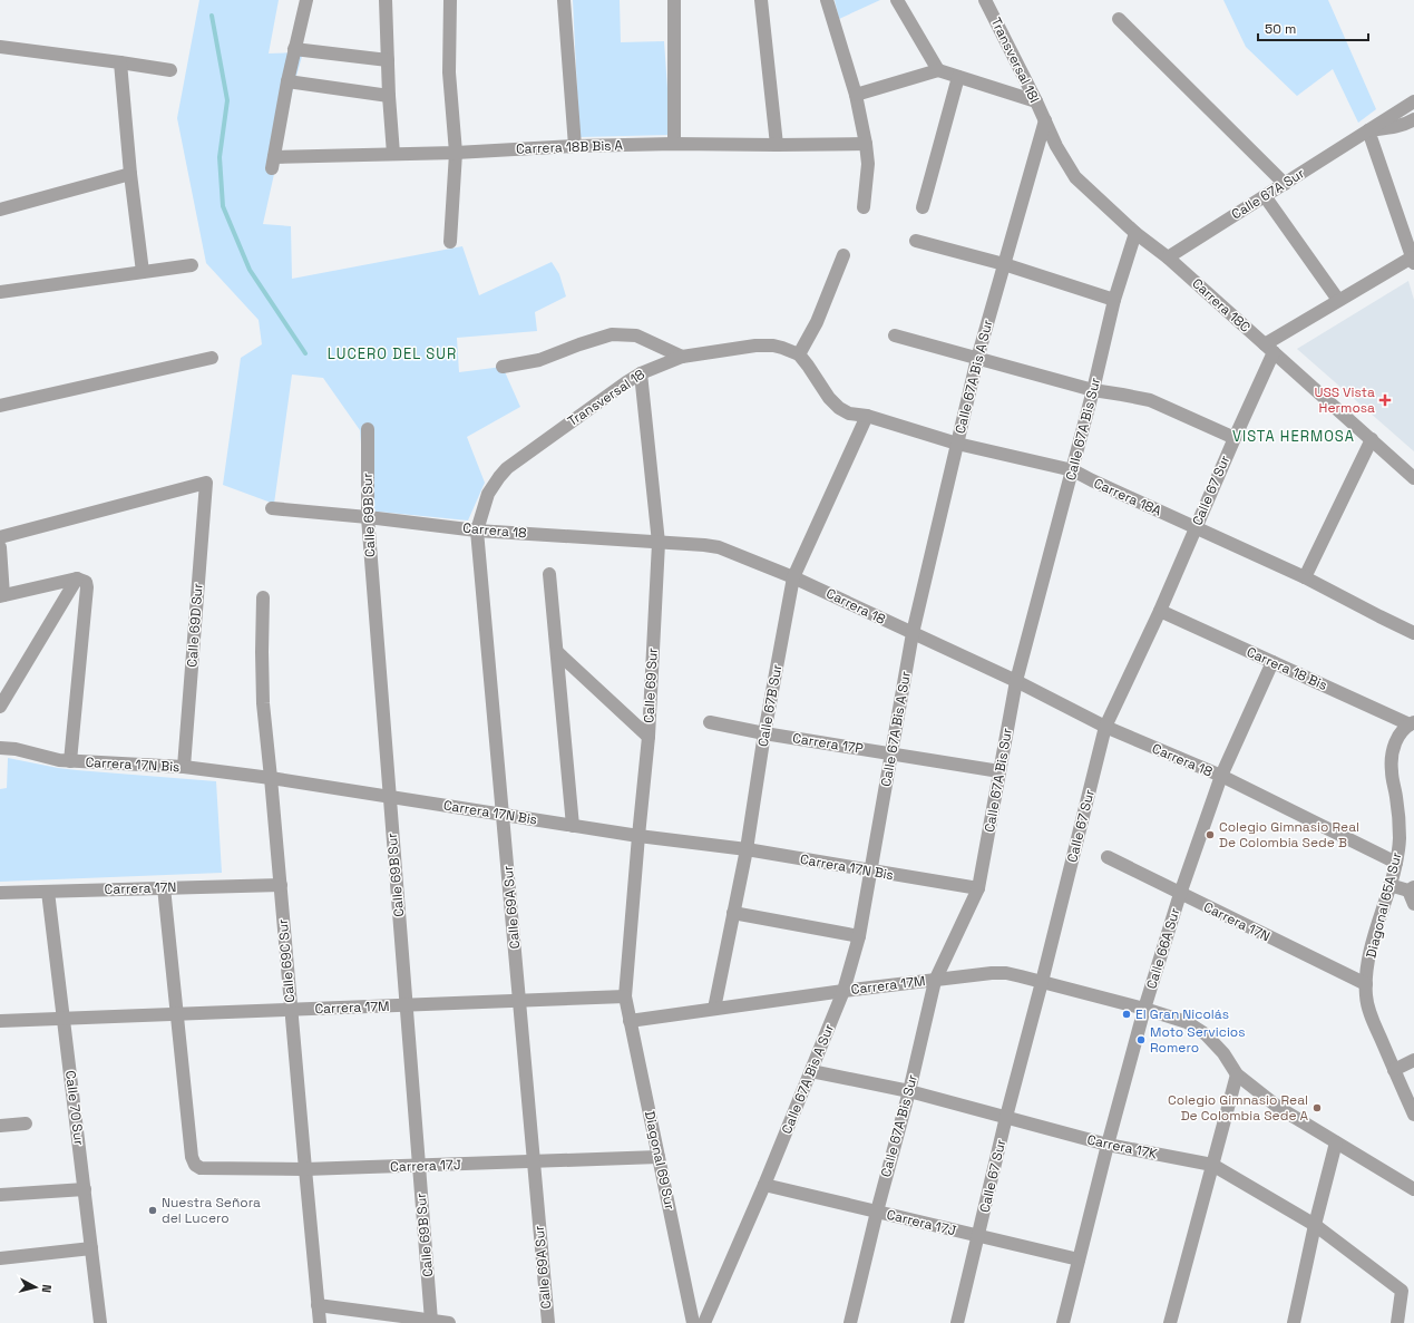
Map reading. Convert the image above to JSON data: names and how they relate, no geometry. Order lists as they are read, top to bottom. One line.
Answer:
{"streets":{"street":["Transversal 18I","Carrera 18B Bis A","Calle 67A Sur","Carrera 18C","Calle 67A Bis A Sur","Transversal 18","Calle 67A Bis Sur","Calle 67 Sur","Carrera 18A","Calle 69B Sur","Carrera 18","Calle 69D Sur","Carrera 18 Bis","Calle 69 Sur","Calle 67B Sur","Carrera 17P","Carrera 17N Bis","Carrera 17N","Diagonal 65A Sur","Calle 69A Sur","Calle 66A Sur","Calle 69C Sur","Carrera 17M","Calle 70 Sur","Carrera 17K","Diagonal 69 Sur","Carrera 17J"]},"crossings":[["Transversal 18I","Carrera 18C"],["Transversal 18I","Calle 67A Bis A Sur"],["Calle 67A Sur","Carrera 18C"],["Carrera 18C","Calle 67A Bis A Sur"],["Carrera 18C","Calle 67A Bis Sur"],["Carrera 18C","Calle 67 Sur"],["Calle 67A Bis A Sur","Carrera 18A"],["Calle 67A Bis A Sur","Carrera 18"],["Calle 67A Bis A Sur","Carrera 17P"],["Calle 67A Bis A Sur","Carrera 17N Bis"],["Calle 67A Bis A Sur","Carrera 17M"],["Calle 67A Bis A Sur","Carrera 17K"],["Calle 67A Bis A Sur","Carrera 17J"],["Transversal 18","Carrera 18A"],["Transversal 18","Calle 69 Sur"],["Transversal 18","Calle 69A Sur"],["Calle 67A Bis Sur","Carrera 18A"],["Calle 67A Bis Sur","Carrera 18"],["Calle 67A Bis Sur","Carrera 17P"],["Calle 67A Bis Sur","Carrera 17N Bis"],["Calle 67A Bis Sur","Carrera 17M"],["Calle 67A Bis Sur","Carrera 17K"],["Calle 67A Bis Sur","Carrera 17J"],["Calle 67 Sur","Carrera 18A"],["Calle 67 Sur","Carrera 18"],["Calle 67 Sur","Carrera 18 Bis"],["Calle 67 Sur","Carrera 17M"],["Calle 67 Sur","Carrera 17K"],["Calle 67 Sur","Carrera 17J"],["Carrera 18A","Calle 67B Sur"],["Calle 69B Sur","Carrera 18"],["Calle 69B Sur","Carrera 17N Bis"],["Calle 69B Sur","Carrera 17M"],["Calle 69B Sur","Carrera 17J"],["Carrera 18","Calle 69 Sur"],["Carrera 18","Calle 67B Sur"],["Carrera 18","Diagonal 65A Sur"],["Carrera 18","Calle 69A Sur"],["Carrera 18","Calle 66A Sur"],["Calle 69D Sur","Carrera 17N Bis"],["Carrera 18 Bis","Diagonal 65A Sur"],["Carrera 18 Bis","Calle 66A Sur"],["Calle 69 Sur","Carrera 17N Bis"],["Calle 69 Sur","Carrera 17M"],["Calle 69 Sur","Diagonal 69 Sur"],["Calle 67B Sur","Carrera 17P"],["Calle 67B Sur","Carrera 17N Bis"],["Calle 67B Sur","Carrera 17M"],["Carrera 17N Bis","Calle 69A Sur"],["Carrera 17N Bis","Calle 69C Sur"],["Carrera 17N","Diagonal 65A Sur"],["Carrera 17N","Calle 66A Sur"],["Carrera 17N","Calle 69C Sur"],["Carrera 17N","Calle 70 Sur"],["Calle 69A Sur","Carrera 17M"],["Calle 69A Sur","Carrera 17J"],["Calle 66A Sur","Carrera 17M"],["Calle 66A Sur","Carrera 17K"],["Calle 66A Sur","Carrera 17J"],["Calle 69C Sur","Carrera 17M"],["Calle 69C Sur","Carrera 17J"],["Carrera 17M","Calle 70 Sur"],["Carrera 17M","Diagonal 69 Sur"],["Carrera 17M","Carrera 17J"],["Diagonal 69 Sur","Carrera 17J"]],"districts":["LUCERO DEL SUR","VISTA HERMOSA"],"places":{"health":["USS Vista Hermosa"],"other":["Colegio Gimnasio Real De Colombia Sede B","El Gran Nicolás","Moto Servicios Romero","Colegio Gimnasio Real De Colombia Sede A","Nuestra Señora del Lucero"]},"scale_bar":"50 m","north":"right"}
